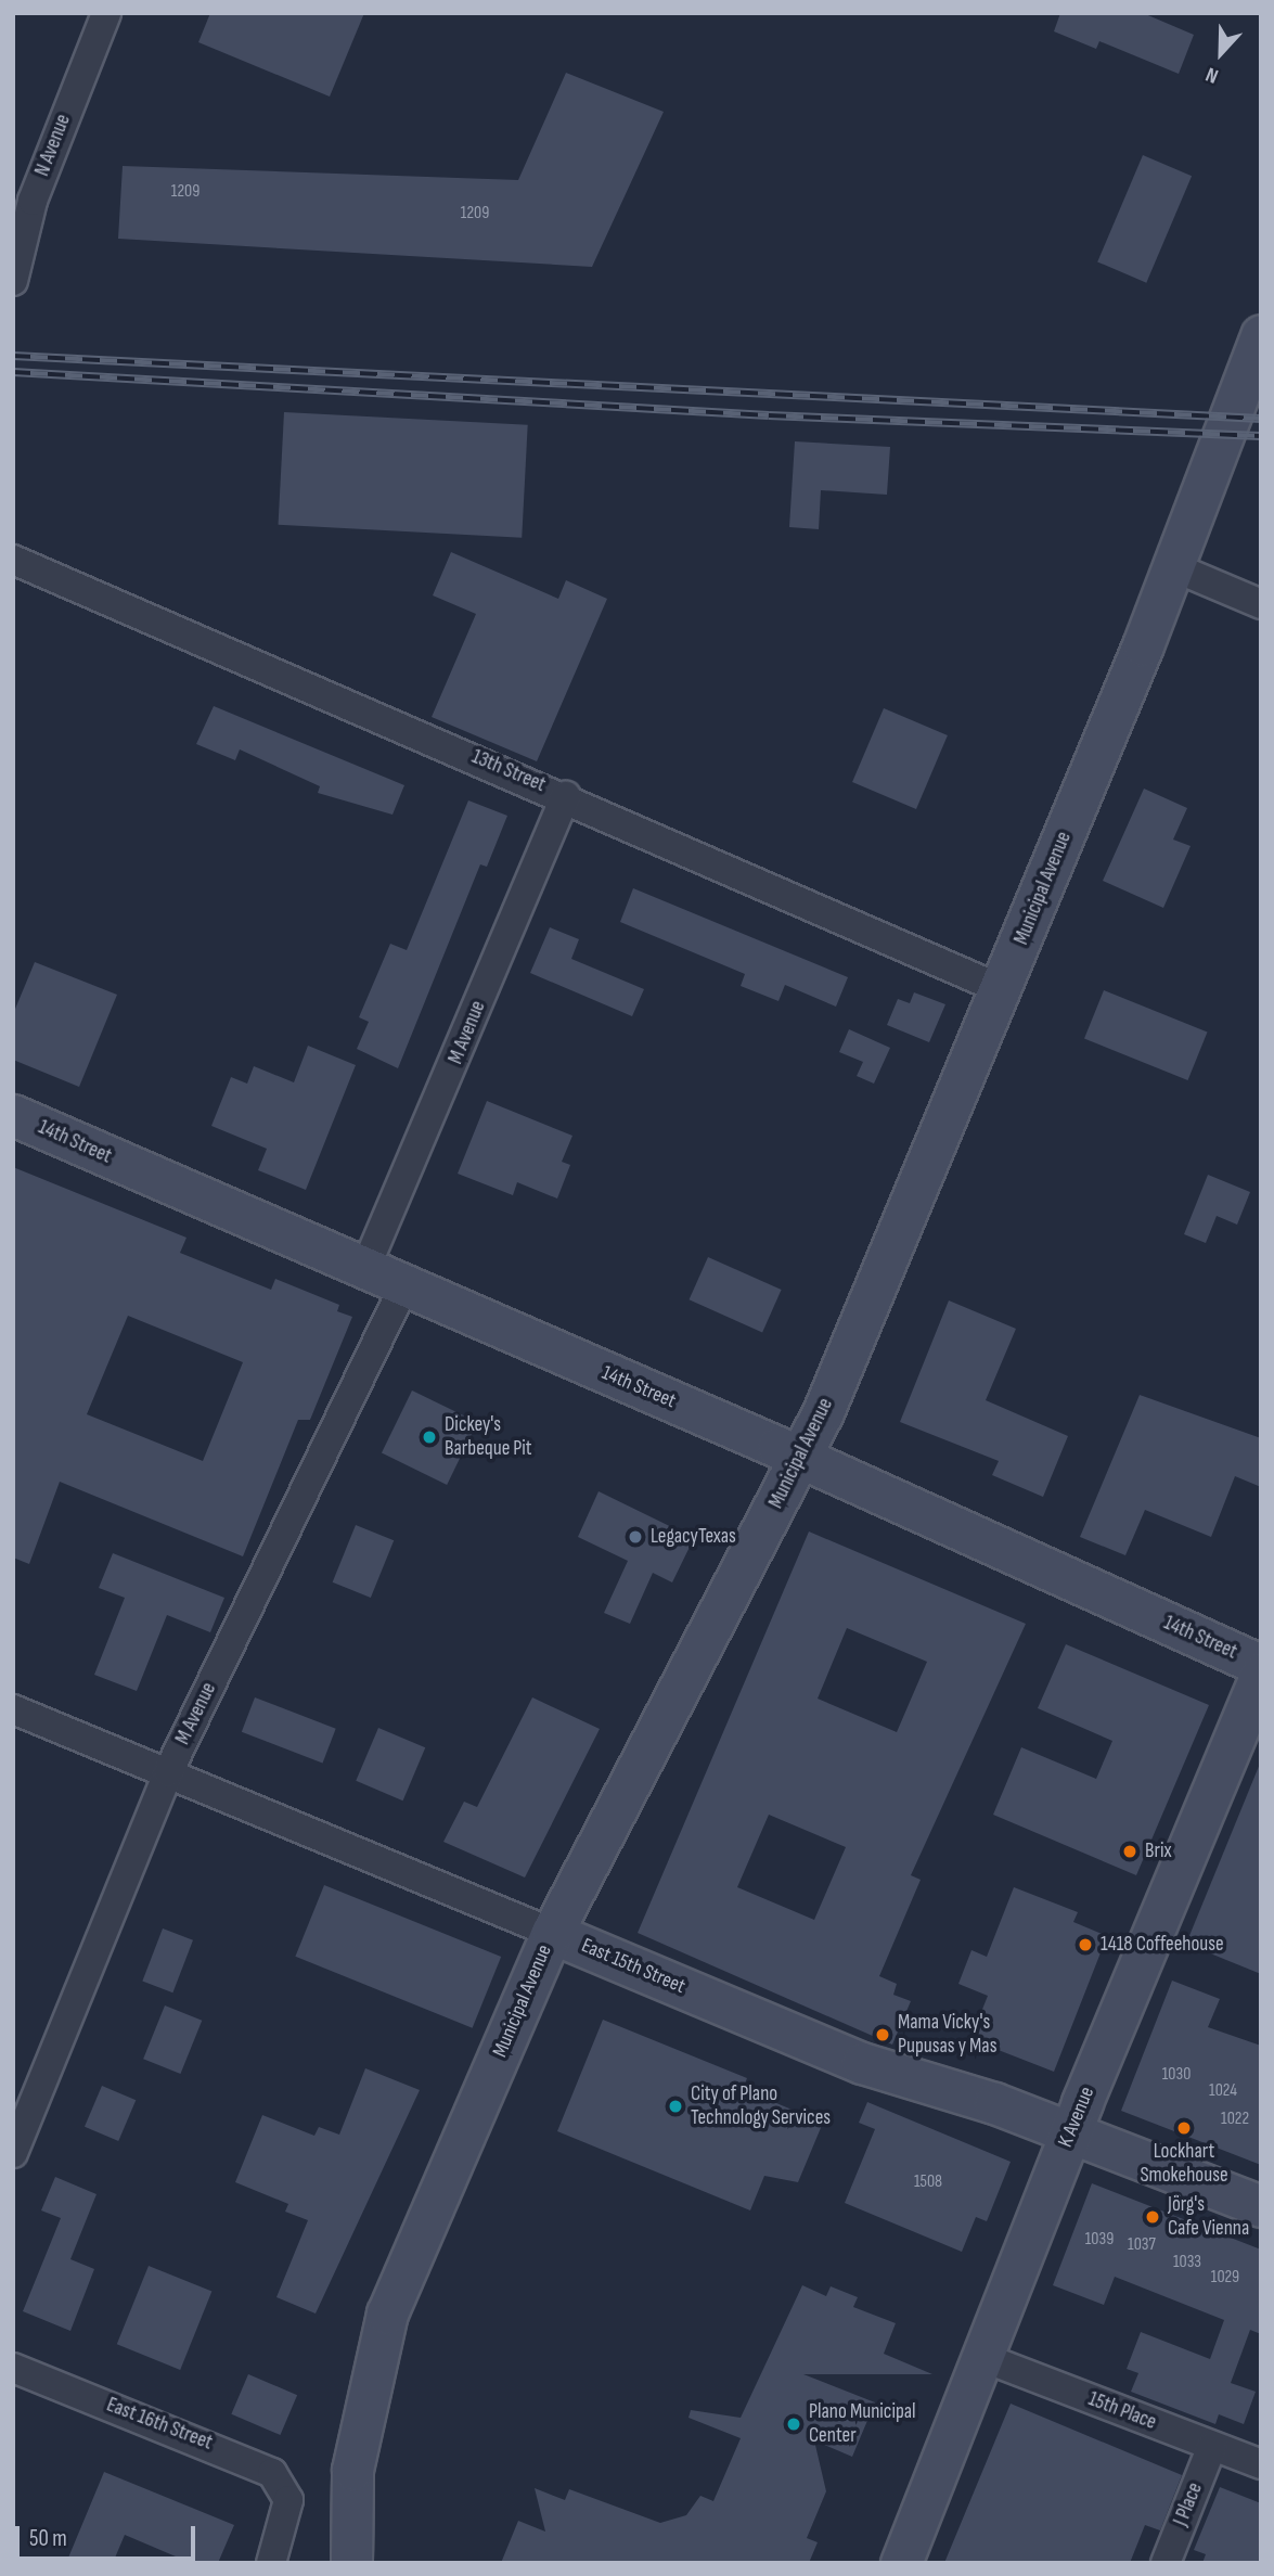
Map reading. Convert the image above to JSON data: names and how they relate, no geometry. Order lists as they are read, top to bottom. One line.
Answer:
{"streets":{"main road":["Municipal Avenue","14th Street","East 15th Street","K Avenue"],"street":["N Avenue","13th Street","M Avenue","15th Place","East 16th Street","J Place"]},"crossings":[["13th Street","Municipal Avenue"],["13th Street","M Avenue"],["Municipal Avenue","14th Street"],["Municipal Avenue","East 15th Street"],["M Avenue","14th Street"],["M Avenue","East 15th Street"],["East 15th Street","K Avenue"],["K Avenue","15th Place"],["15th Place","J Place"]],"places":["Dickey's Barbeque Pit","LegacyTexas","Brix","1418 Coffeehouse","Mama Vicky's Pupusas y Mas","City of Plano Technology Services","Lockhart Smokehouse","Jörg's Cafe Vienna","Plano Municipal Center"],"house_numbers":["1209","1209","1030","1024","1022","1508","1039","1037","1033","1029"],"scale_bar":"50 m","north":"bottom"}
